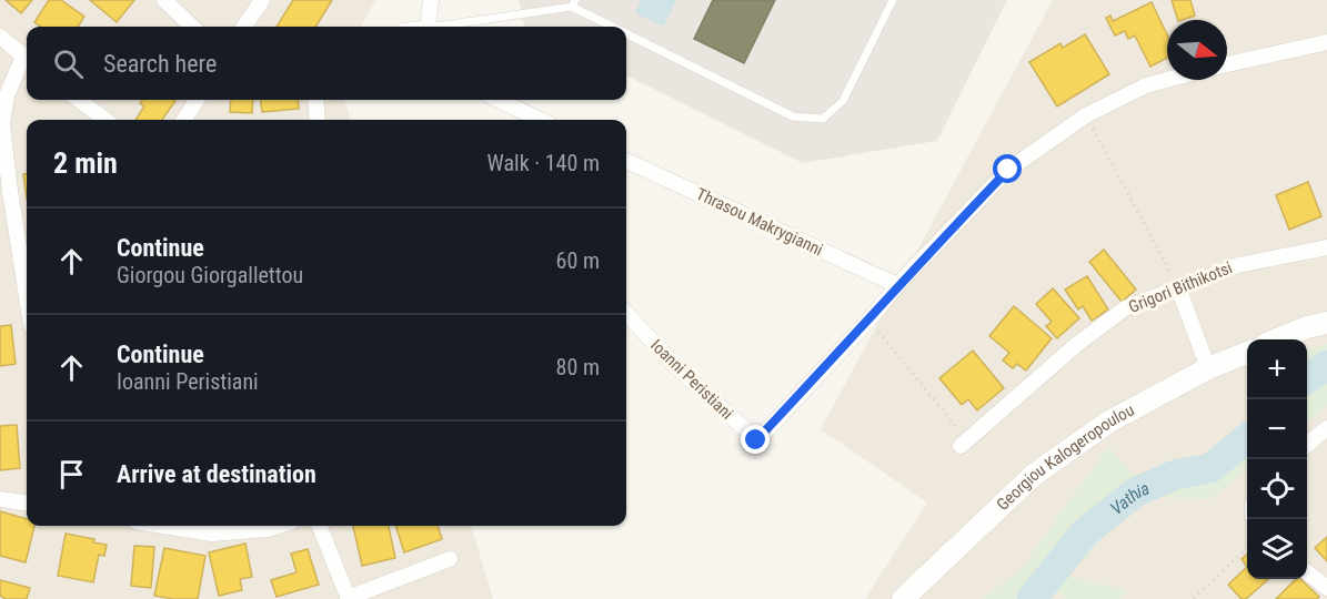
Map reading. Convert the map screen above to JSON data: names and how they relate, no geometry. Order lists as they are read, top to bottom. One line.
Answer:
{"streets":{"street":["Thrasou Makrygianni","Grigori Bithikotsi","Ioanni Peristiani","Georgiou Kalogeropoulou"]},"crossings":[["Thrasou Makrygianni","Ioanni Peristiani"]],"water":["Vathia"],"north":"right","page":{"search":"Search here","heading":["2 min","Walk · 140 m"],"list":[["Continue","Giorgou Giorgallettou","60 m"],["Continue","Ioanni Peristiani","80 m"],"Arrive at destination"],"map_buttons":["+","−"]}}
